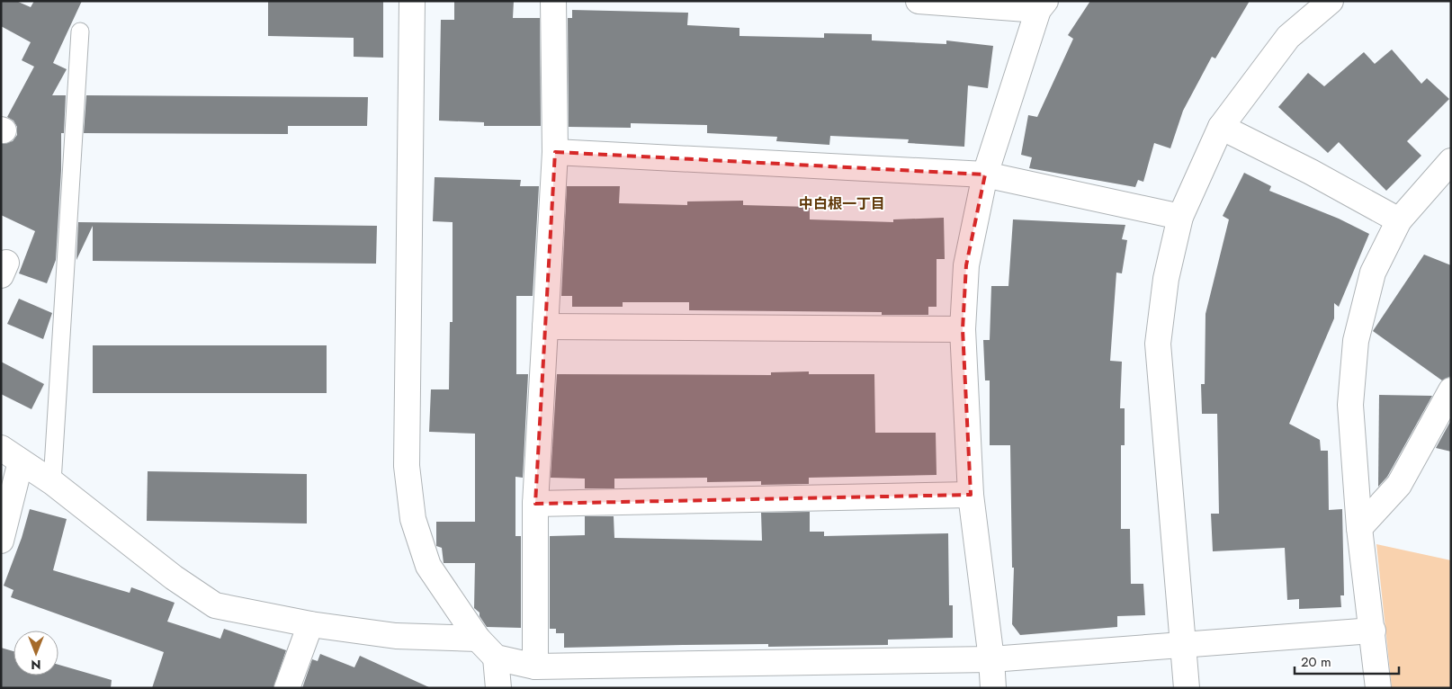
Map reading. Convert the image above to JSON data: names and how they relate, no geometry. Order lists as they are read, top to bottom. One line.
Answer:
{"districts":["中白根一丁目"],"scale_bar":"20 m","north":"bottom"}
